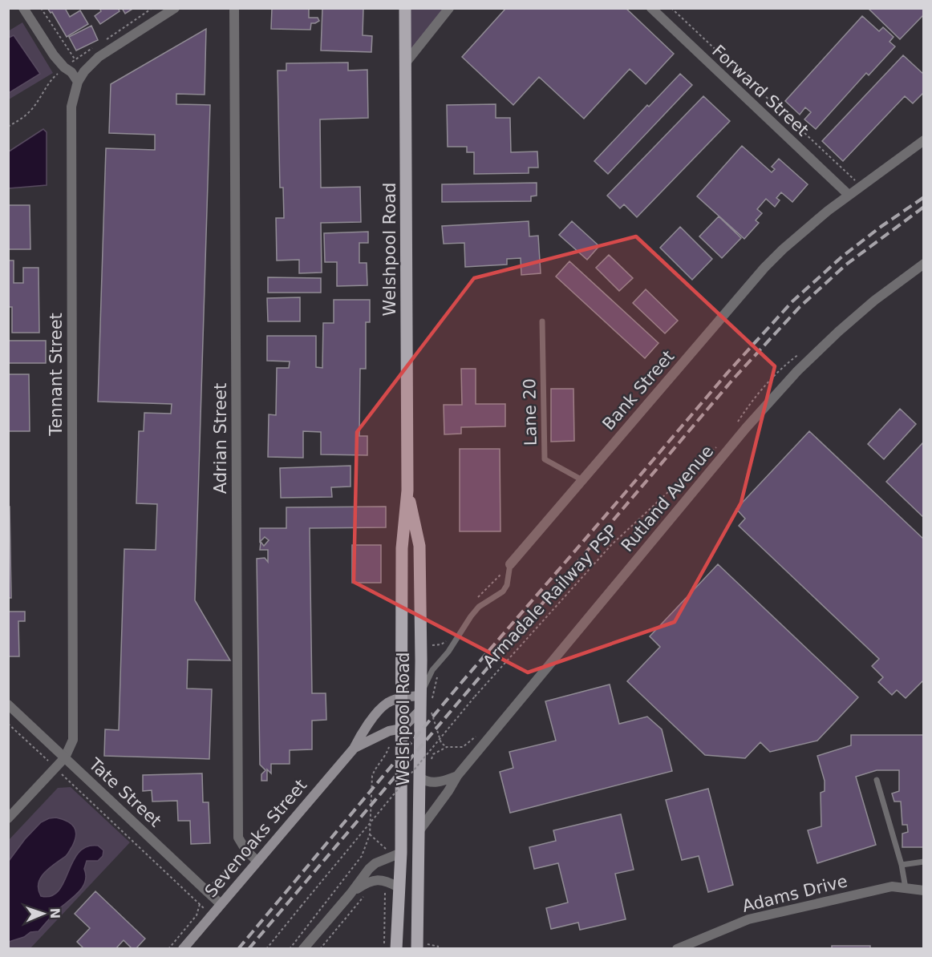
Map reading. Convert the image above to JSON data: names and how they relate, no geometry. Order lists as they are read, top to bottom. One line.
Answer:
{"streets":{"main road":["Welshpool Road","Sevenoaks Street"],"street":["Forward Street","Tennant Street","Bank Street","Adrian Street","Rutland Avenue","Tate Street","Adams Drive"],"lane":["Lane 20"],"path":["Armadale Railway PSP"]},"crossings":[["Forward Street","Bank Street"],["Welshpool Road","Bank Street"],["Welshpool Road","Rutland Avenue"],["Welshpool Road","Sevenoaks Street"],["Tennant Street","Tate Street"],["Bank Street","Lane 20"],["Bank Street","Sevenoaks Street"],["Adrian Street","Sevenoaks Street"],["Tate Street","Sevenoaks Street"]],"north":"right"}
